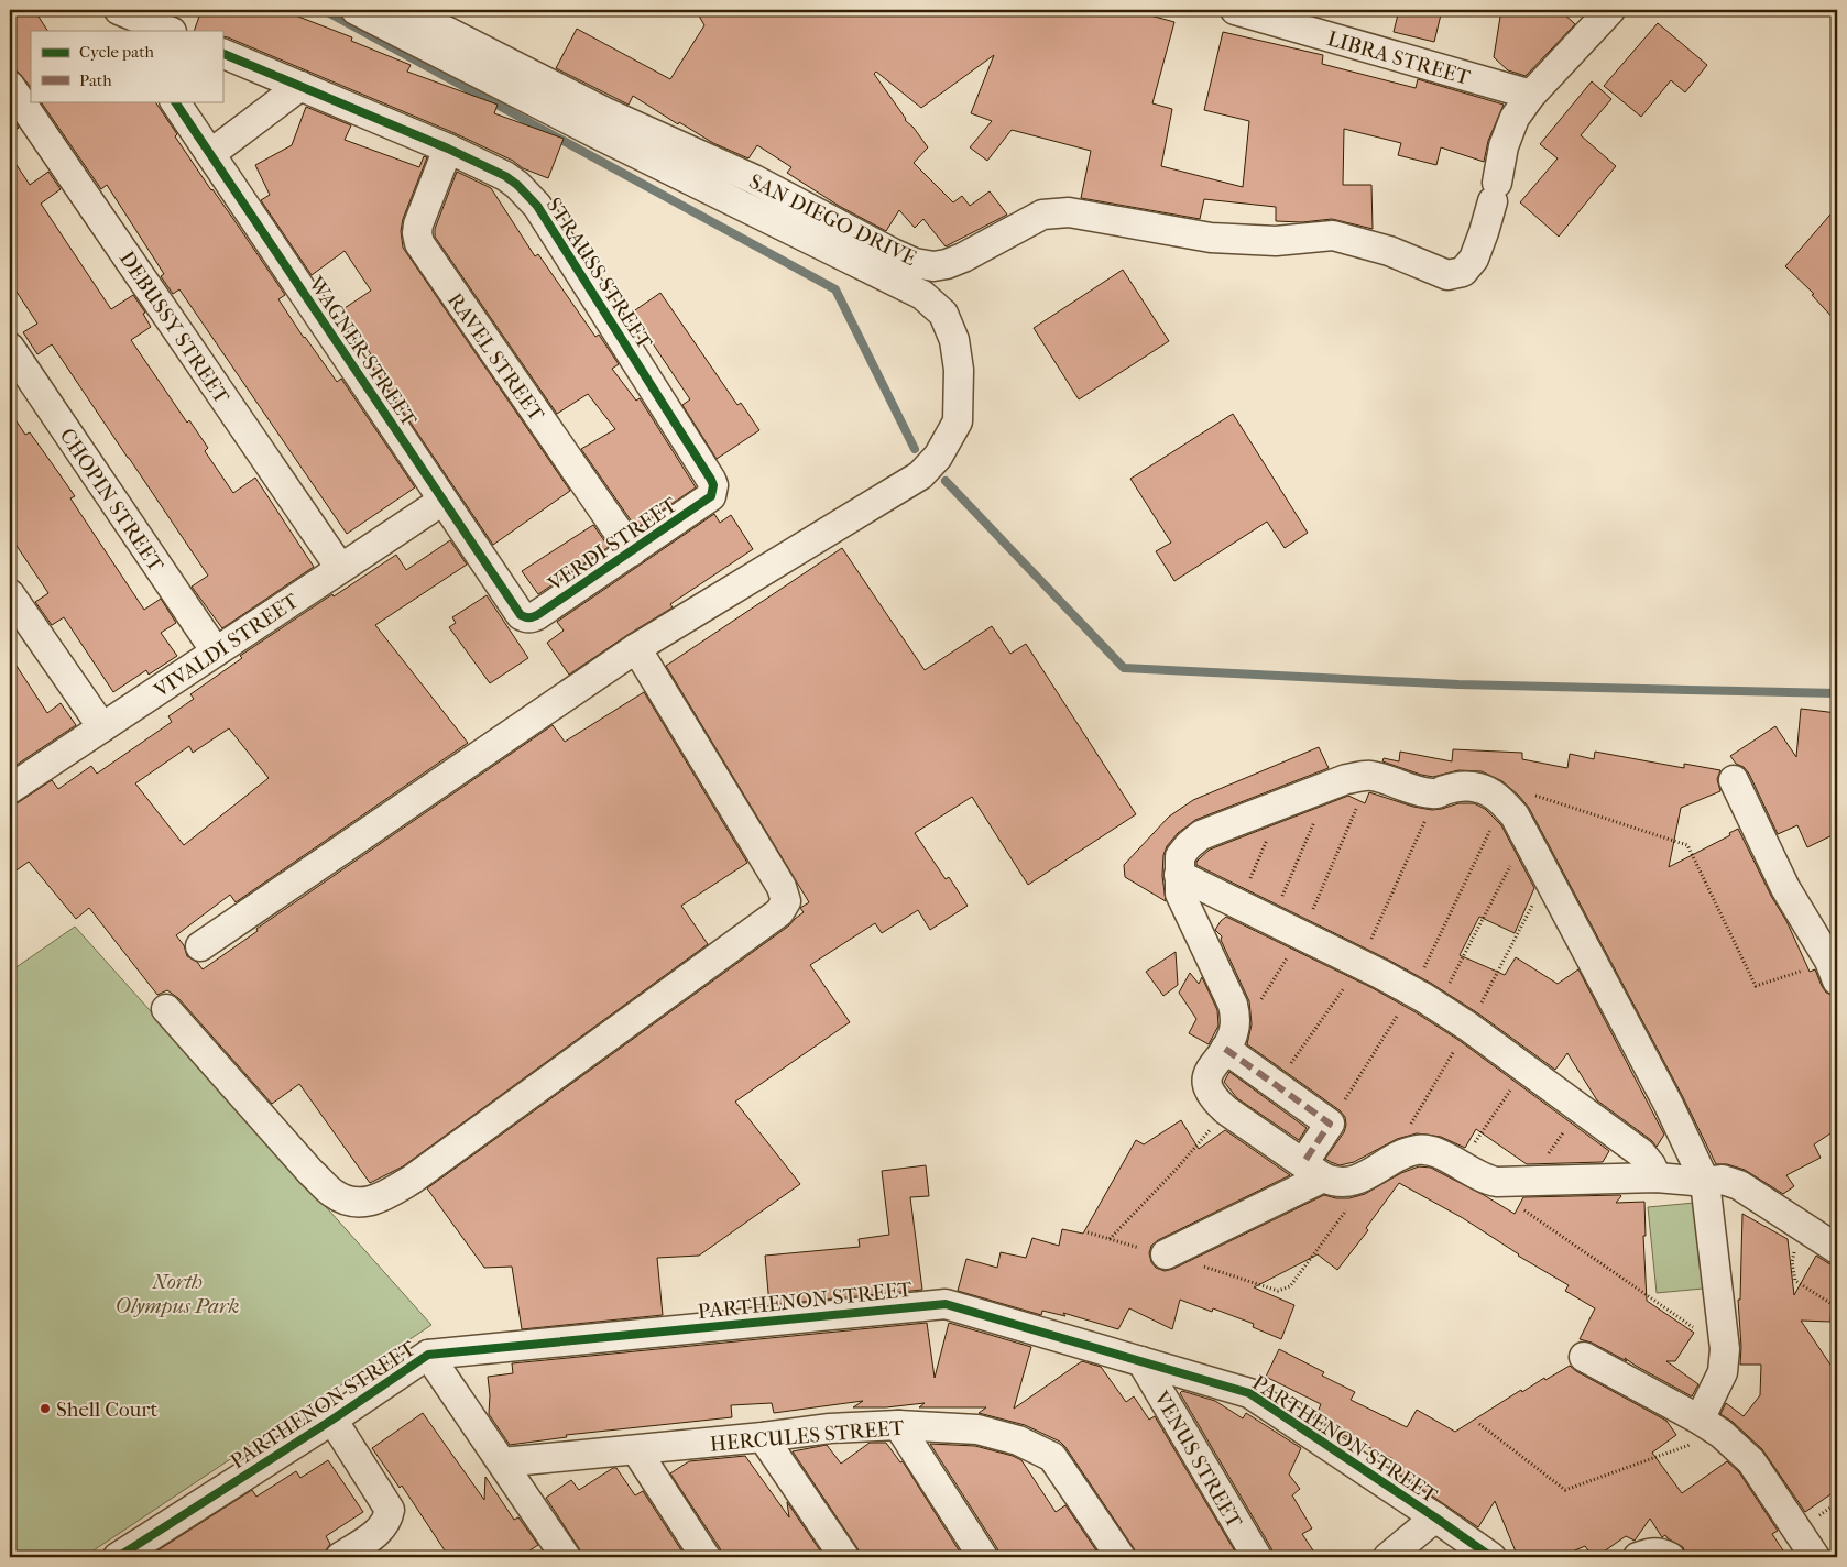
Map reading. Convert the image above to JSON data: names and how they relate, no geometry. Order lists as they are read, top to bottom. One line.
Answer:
{"streets":{"street":["LIBRA STREET","SAN DIEGO DRIVE","STRAUSS STREET","DEBUSSY STREET","WAGNER STREET","RAVEL STREET","CHOPIN STREET","VERDI STREET","VIVALDI STREET","PARTHENON STREET","HERCULES STREET","VENUS STREET"]},"crossings":[["LIBRA STREET","SAN DIEGO DRIVE"],["STRAUSS STREET","RAVEL STREET"],["STRAUSS STREET","VERDI STREET"],["DEBUSSY STREET","VIVALDI STREET"],["WAGNER STREET","VERDI STREET"],["WAGNER STREET","VIVALDI STREET"],["RAVEL STREET","VERDI STREET"],["CHOPIN STREET","VIVALDI STREET"],["PARTHENON STREET","VENUS STREET"]],"parks":["North Olympus Park"],"places":["Shell Court"],"legend":["Cycle path","Path"]}
